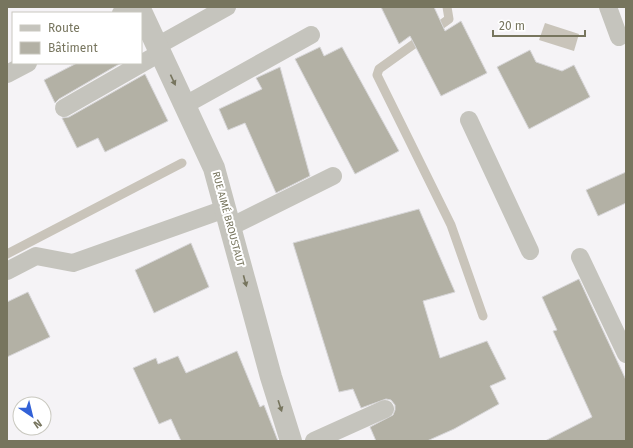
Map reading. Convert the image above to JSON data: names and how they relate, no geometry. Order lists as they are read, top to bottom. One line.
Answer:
{"streets":{"street":["RUE AIMÉ BROUSTAUT"]},"one_way":["RUE AIMÉ BROUSTAUT"],"legend":["Route","Bâtiment"],"scale_bar":"20 m","north":"bottom right"}
